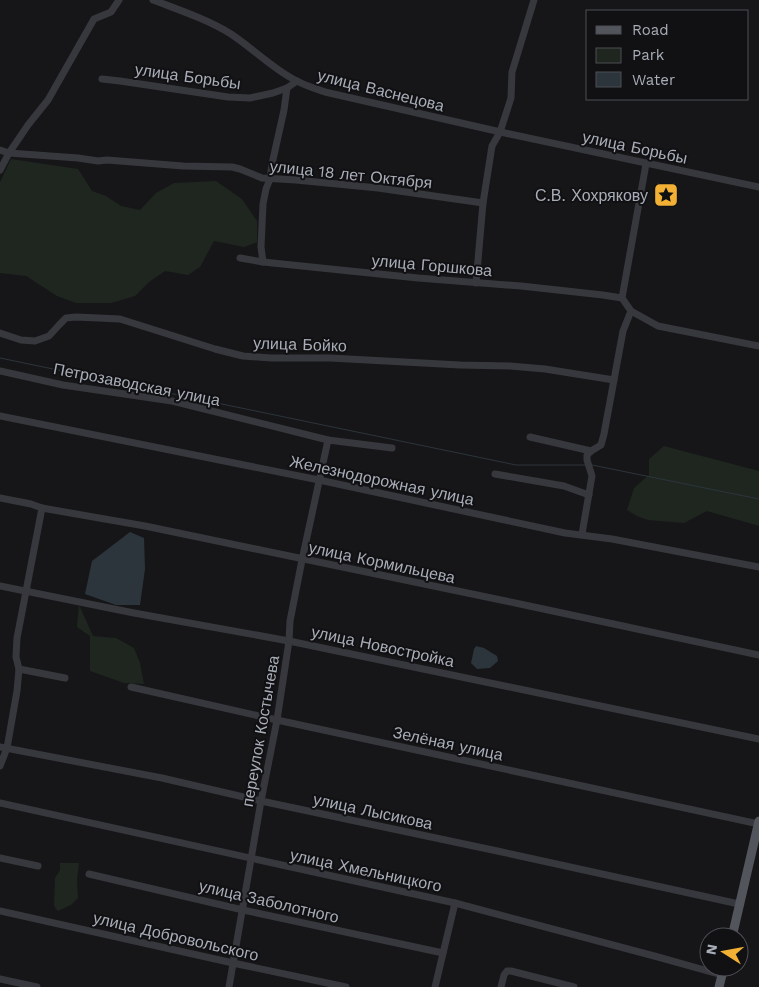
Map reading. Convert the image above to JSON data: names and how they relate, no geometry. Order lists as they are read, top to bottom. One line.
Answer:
{"streets":{"street":["улица Борьбы","улица Васнецова","улица 18 лет Октября","улица Горшкова","улица Бойко","Петрозаводская улица","Железнодорожная улица","улица Кормильцева","улица Новостройка","переулок Костычева","Зелёная улица","улица Лысикова","улица Хмельницкого","улица Заболотного","улица Добровольского"]},"crossings":[["улица Борьбы","улица Васнецова"],["Петрозаводская улица","переулок Костычева"],["Железнодорожная улица","переулок Костычева"],["улица Кормильцева","переулок Костычева"],["улица Новостройка","переулок Костычева"],["переулок Костычева","Зелёная улица"],["переулок Костычева","улица Лысикова"],["переулок Костычева","улица Хмельницкого"],["переулок Костычева","улица Заболотного"],["переулок Костычева","улица Добровольского"]],"places":{"place":["С.В. Хохрякову"]},"legend":["Road","Park","Water"],"north":"left"}
